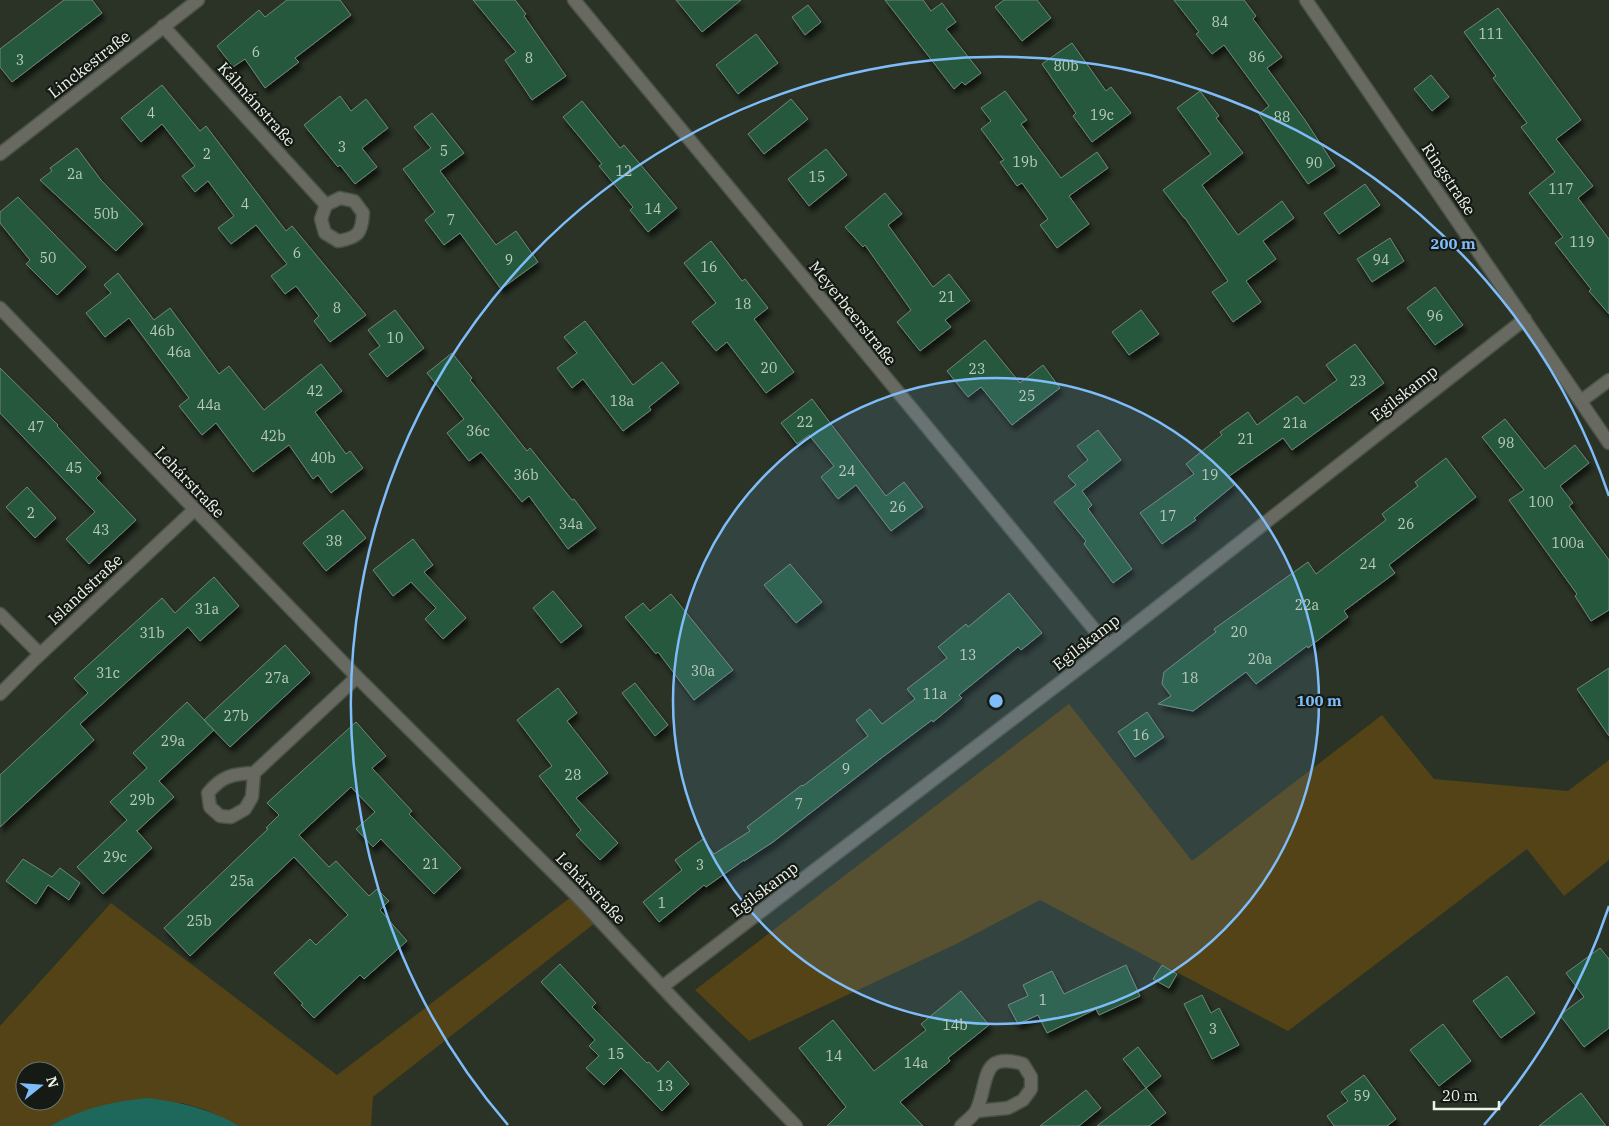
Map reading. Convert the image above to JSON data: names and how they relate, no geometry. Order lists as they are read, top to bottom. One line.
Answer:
{"streets":{"street":["Linckestraße","Kálmánstraße","Ringstraße","Meyerbeerstraße","Egilskamp","Lehárstraße","Islandstraße"]},"crossings":[["Linckestraße","Kálmánstraße"],["Ringstraße","Egilskamp"],["Meyerbeerstraße","Egilskamp"],["Egilskamp","Lehárstraße"],["Lehárstraße","Islandstraße"]],"house_numbers":["84","111","6","86","8","3","80b","4","19c","88","3","5","2","19b","90","12","2a","15","117","4","14","50b","7","119","6","50","9","94","16","21","18","8","96","46b","10","46a","20","23","23","42","25","18a","44a","22","21a","47","36c","42b","21","98","40b","45","24","36b","19","100","26","2","17","34a","26","43","38","100a","24","22a","31a","20","31b","13","20a","30a","31c","27a","18","11a","27b","16","29a","9","28","29b","7","29c","21","3","25a","1","25b","1","14b","3","15","14","14a","13","59"],"scale_bar":"20 m","north":"right","rings":["200 m","100 m"]}
